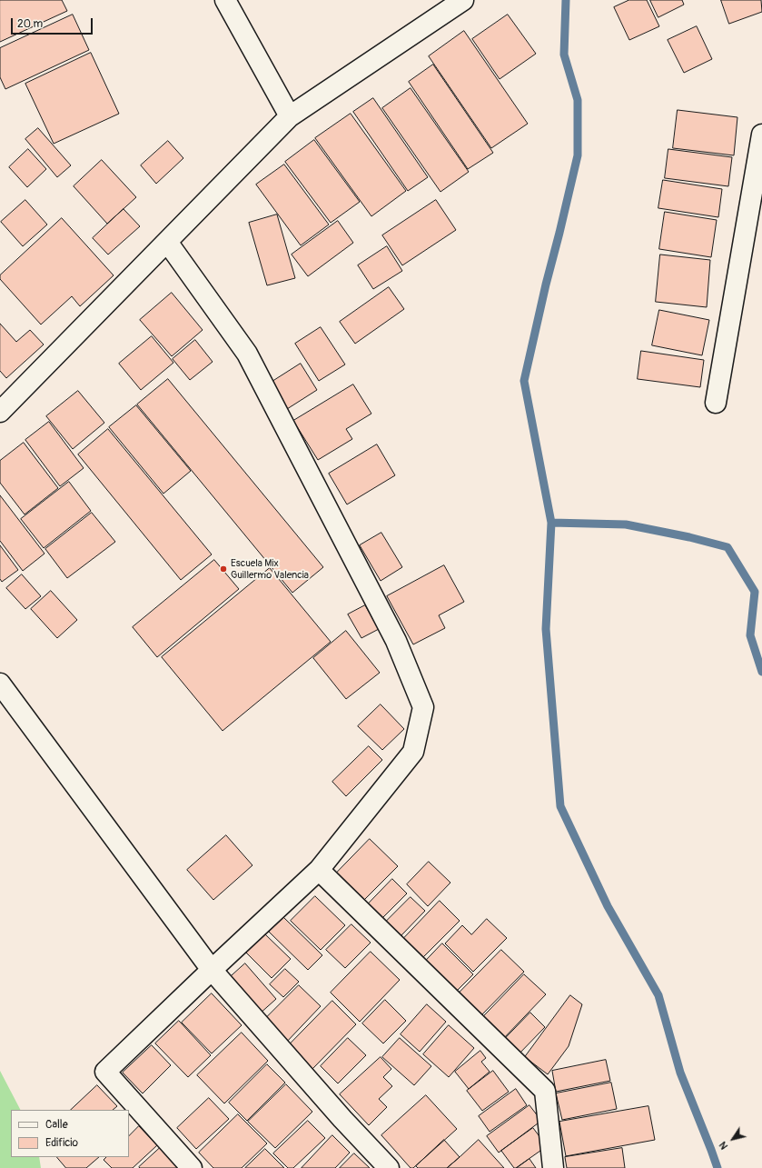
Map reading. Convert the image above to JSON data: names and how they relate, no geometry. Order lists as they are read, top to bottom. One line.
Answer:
{"places":["Escuela Mix Guillermo Valencia"],"legend":["Calle","Edificio"],"scale_bar":"20 m","north":"bottom left"}
